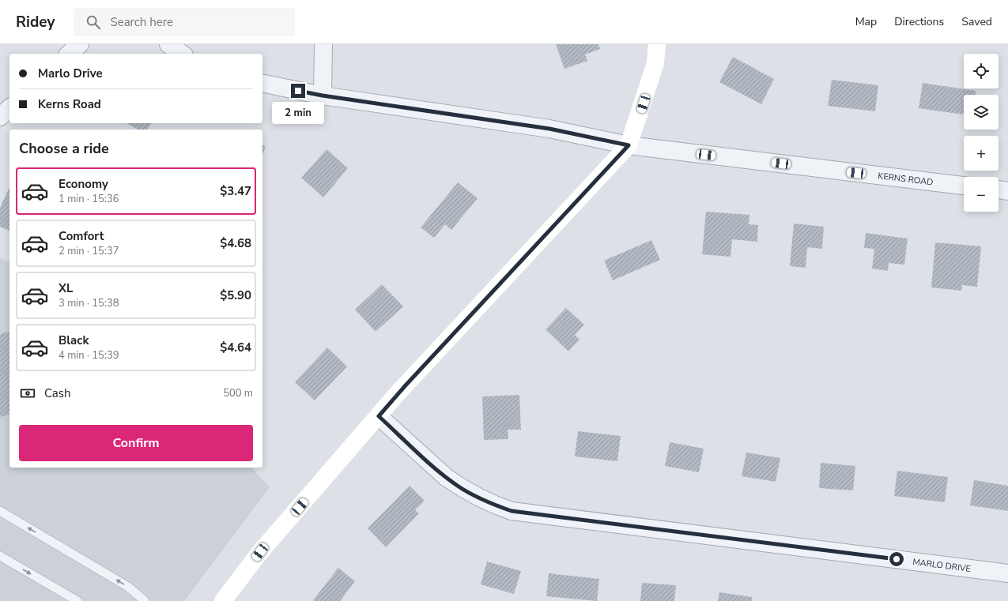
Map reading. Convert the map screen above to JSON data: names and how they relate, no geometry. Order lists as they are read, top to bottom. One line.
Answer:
{"streets":{"street":["KERNS ROAD","MARLO DRIVE"]},"page":{"header":"Ridey","search":"Search here","nav":["Map","Directions","Saved"],"map_buttons":["+","−"],"banner":["Marlo Drive","Kerns Road"],"bubble":"2 min","heading":"Choose a ride","list":[{"name":"Economy","note":"1 min · 15:36","value":"$3.47"},{"name":"Comfort","note":"2 min · 15:37","value":"$4.68"},{"name":"XL","note":"3 min · 15:38","value":"$5.90"},{"name":"Black","note":"4 min · 15:39","value":"$4.64"}],"pay":["Cash","500 m"],"buttons":"Confirm"}}
